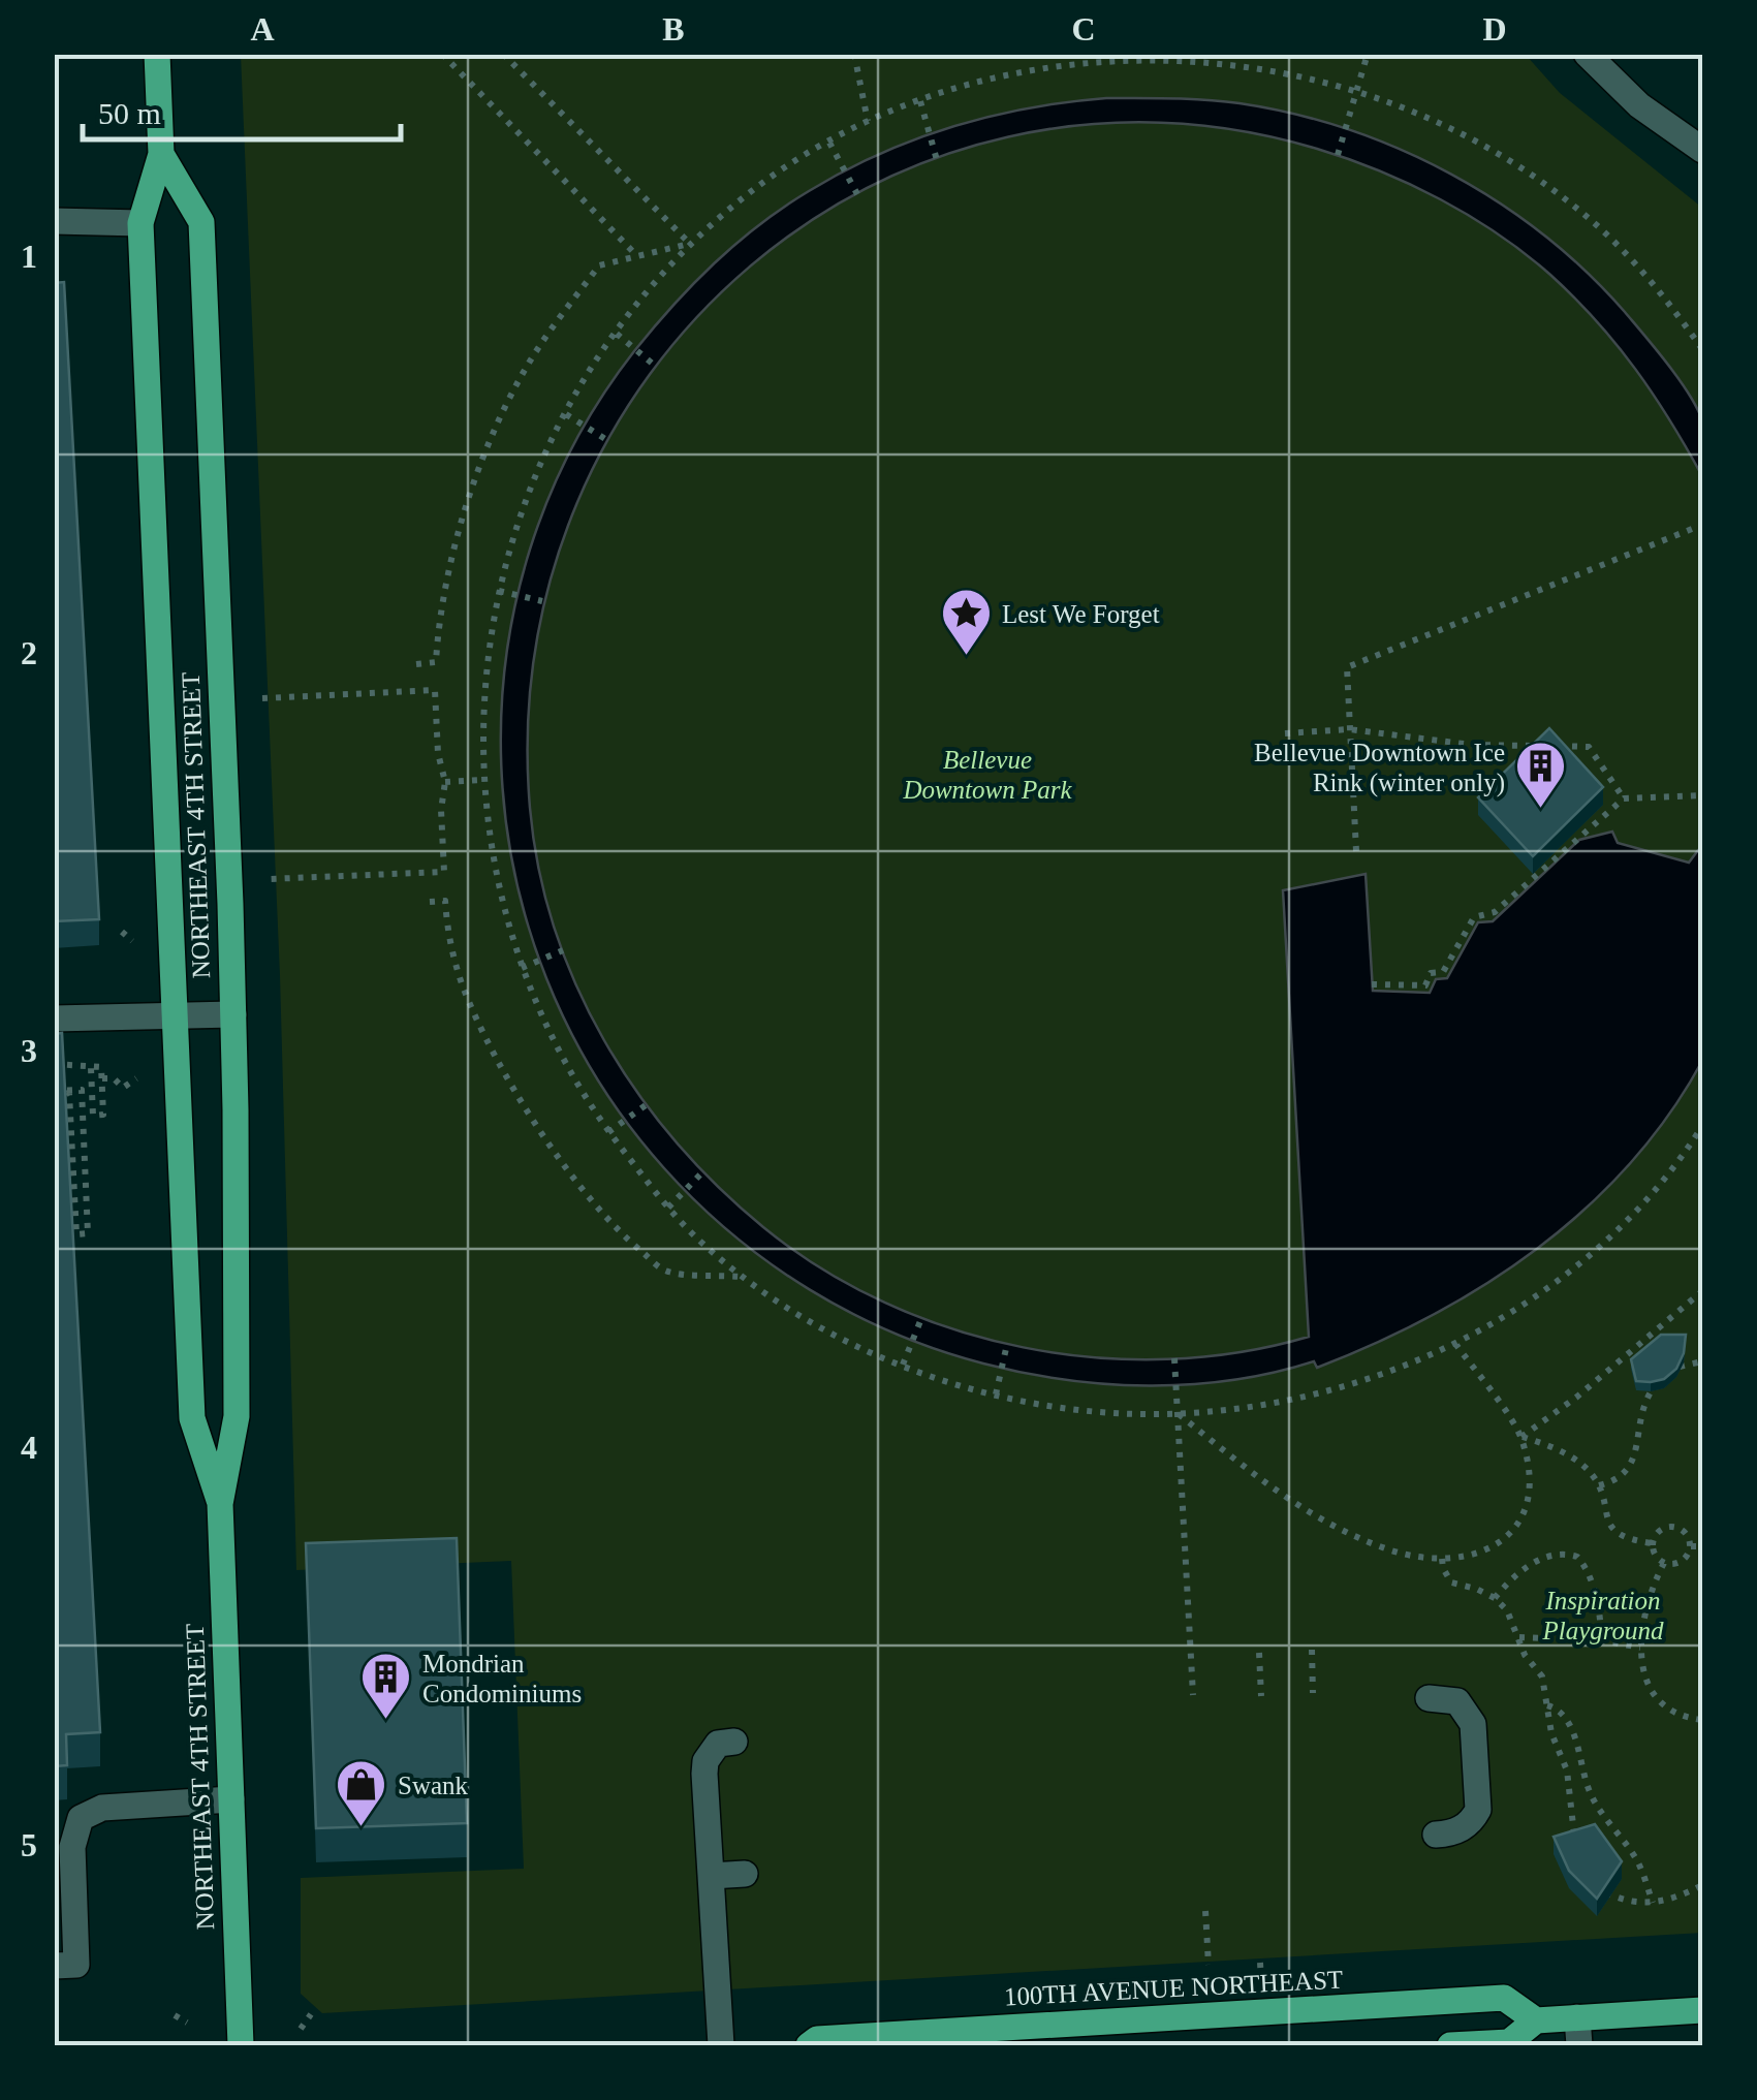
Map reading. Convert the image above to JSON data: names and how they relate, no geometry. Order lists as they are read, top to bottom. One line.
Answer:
{"streets":{"main road":["NORTHEAST 4TH STREET","100TH AVENUE NORTHEAST"]},"parks":["Bellevue Downtown Park","Inspiration Playground"],"places":{"place":["Lest We Forget"],"building":["Bellevue Downtown Ice Rink (winter only)","Mondrian Condominiums"],"shop":["Swank"]},"scale_bar":"50 m","grid":{"columns":["A","B","C","D"],"rows":["1","2","3","4","5"]}}
